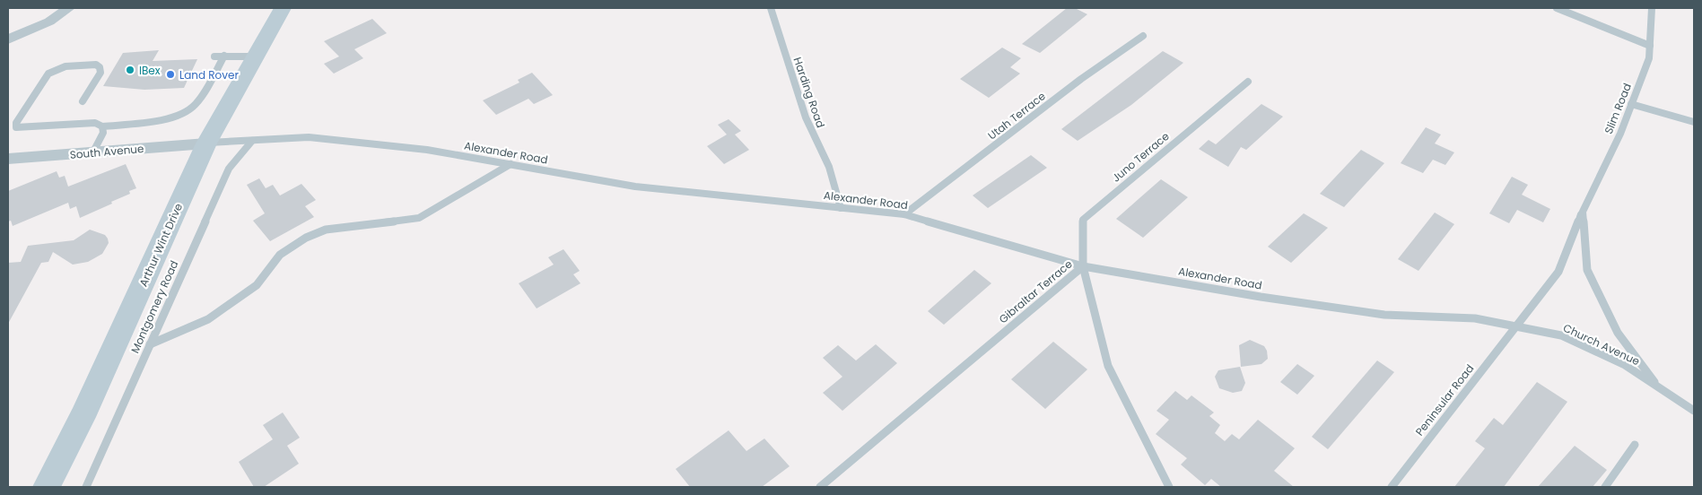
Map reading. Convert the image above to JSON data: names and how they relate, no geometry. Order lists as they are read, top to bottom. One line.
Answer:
{"streets":{"main road":["Arthur Wint Drive"],"street":["South Avenue"],"lane":["Harding Road","Slim Road","Utah Terrace","Alexander Road","Juno Terrace","Gibraltar Terrace","Montgomery Road","Church Avenue","Peninsular Road"]},"crossings":[["Harding Road","Alexander Road"],["Slim Road","Alexander Road"],["Slim Road","Church Avenue"],["Slim Road","Peninsular Road"],["Utah Terrace","Alexander Road"],["South Avenue","Alexander Road"],["South Avenue","Arthur Wint Drive"],["Alexander Road","Juno Terrace"],["Alexander Road","Arthur Wint Drive"],["Alexander Road","Gibraltar Terrace"],["Alexander Road","Montgomery Road"],["Alexander Road","Church Avenue"],["Alexander Road","Peninsular Road"],["Juno Terrace","Gibraltar Terrace"],["Church Avenue","Peninsular Road"]],"places":["IBex","Land Rover"]}
